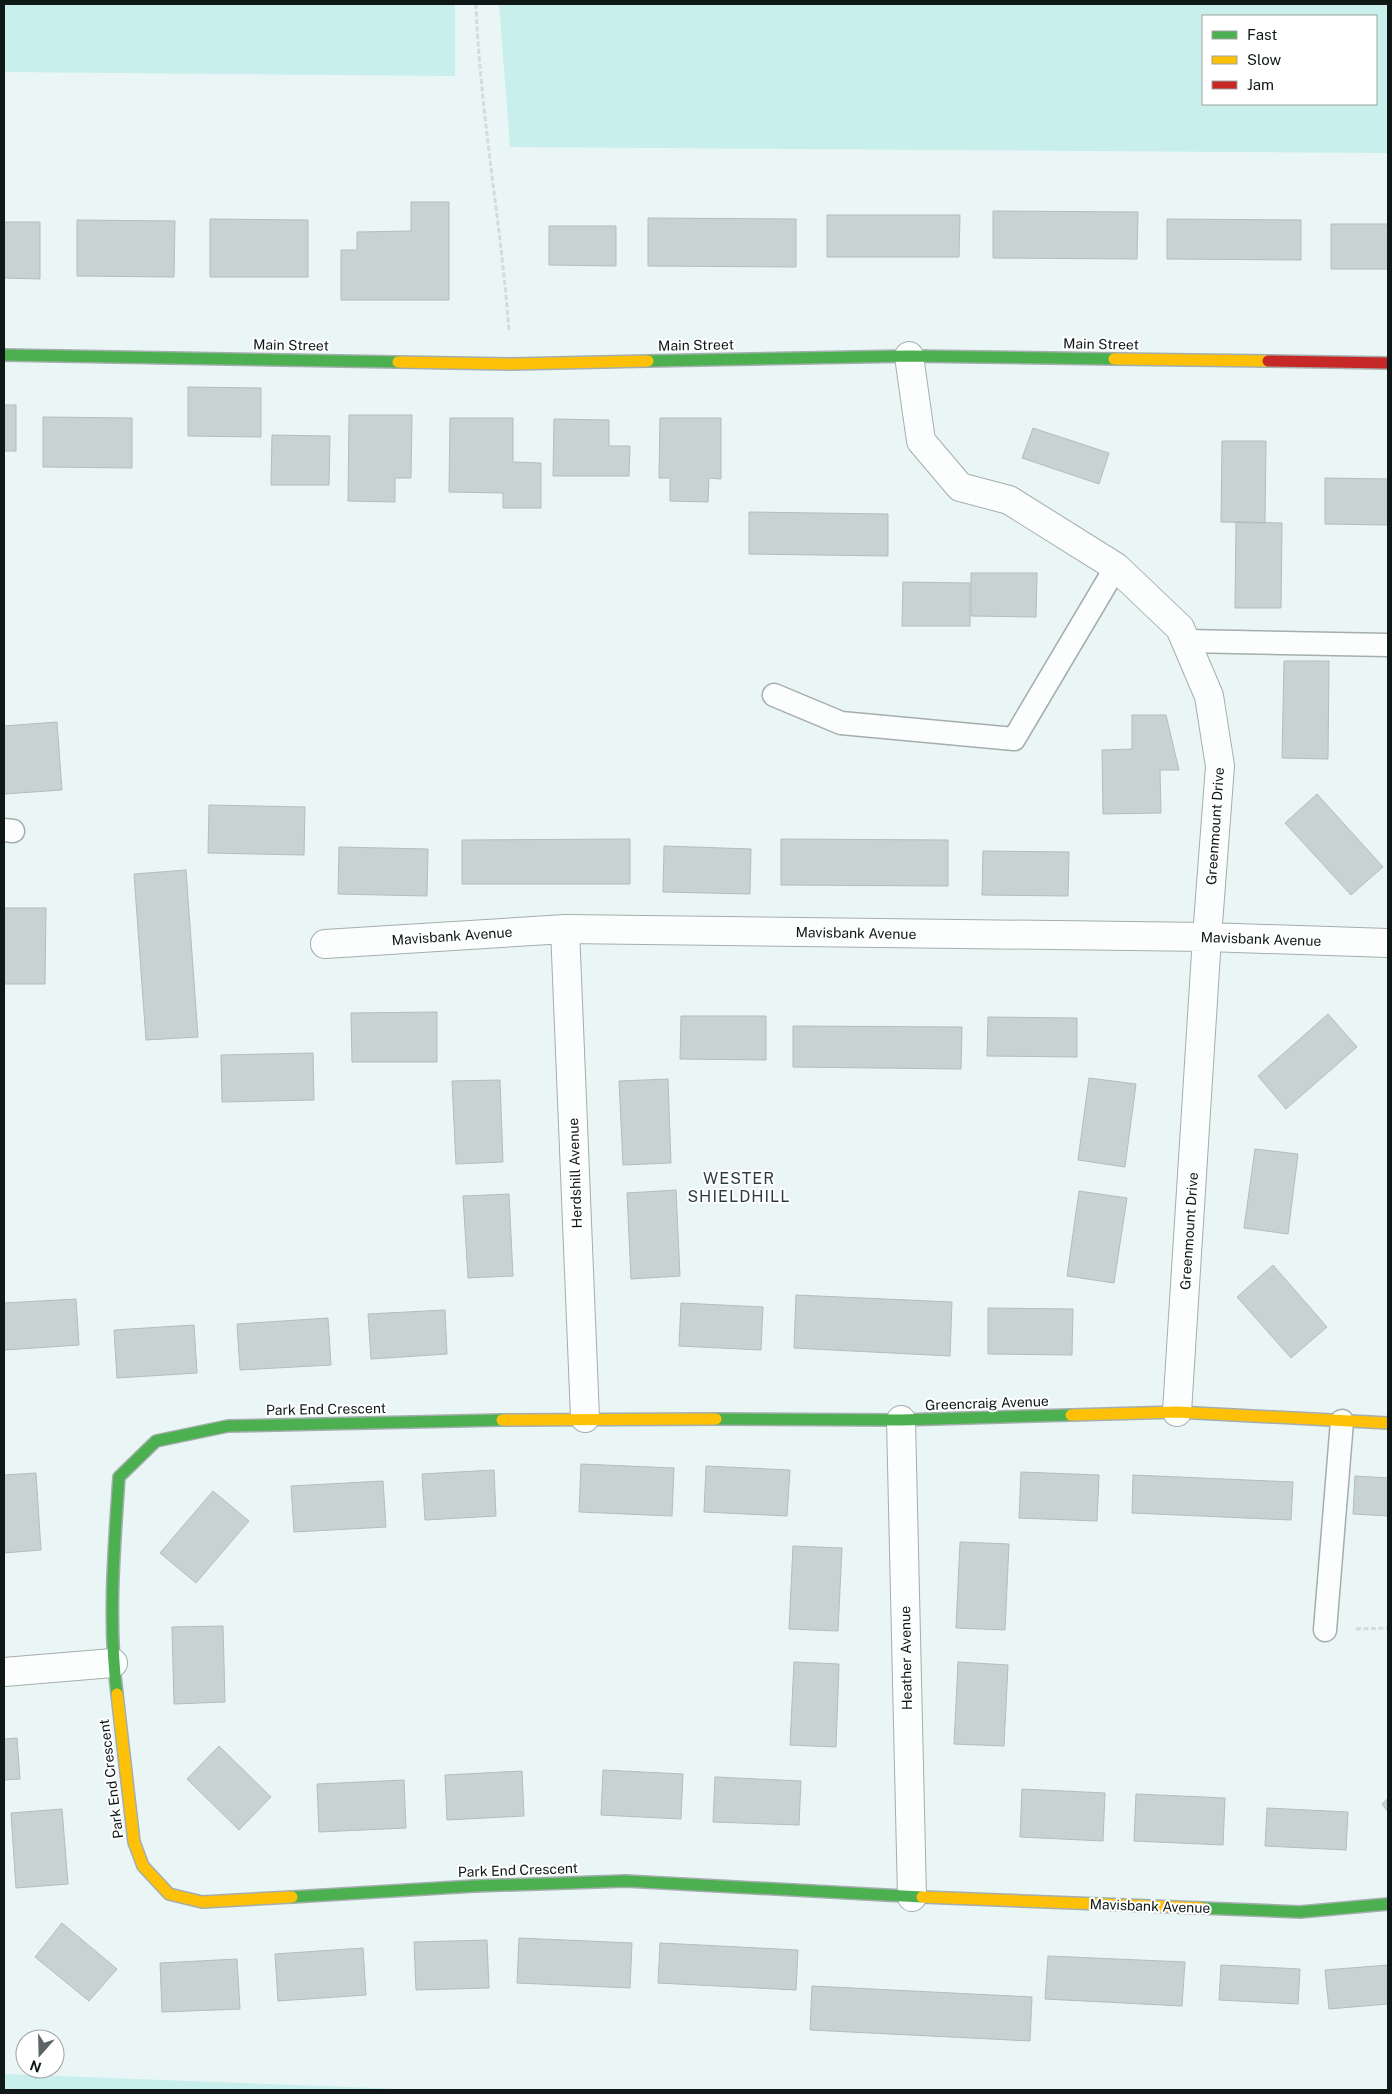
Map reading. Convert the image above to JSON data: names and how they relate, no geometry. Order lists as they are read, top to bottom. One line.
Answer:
{"streets":{"street":["Main Street","Greenmount Drive","Mavisbank Avenue","Herdshill Avenue","Greencraig Avenue","Park End Crescent","Heather Avenue"]},"crossings":[["Main Street","Greenmount Drive"],["Greenmount Drive","Mavisbank Avenue"],["Greenmount Drive","Greencraig Avenue"],["Mavisbank Avenue","Herdshill Avenue"],["Mavisbank Avenue","Park End Crescent"],["Mavisbank Avenue","Heather Avenue"],["Herdshill Avenue","Greencraig Avenue"],["Herdshill Avenue","Park End Crescent"],["Greencraig Avenue","Park End Crescent"],["Greencraig Avenue","Heather Avenue"],["Park End Crescent","Heather Avenue"]],"districts":["WESTER SHIELDHILL"],"legend":["Fast","Slow","Jam"],"north":"bottom"}
